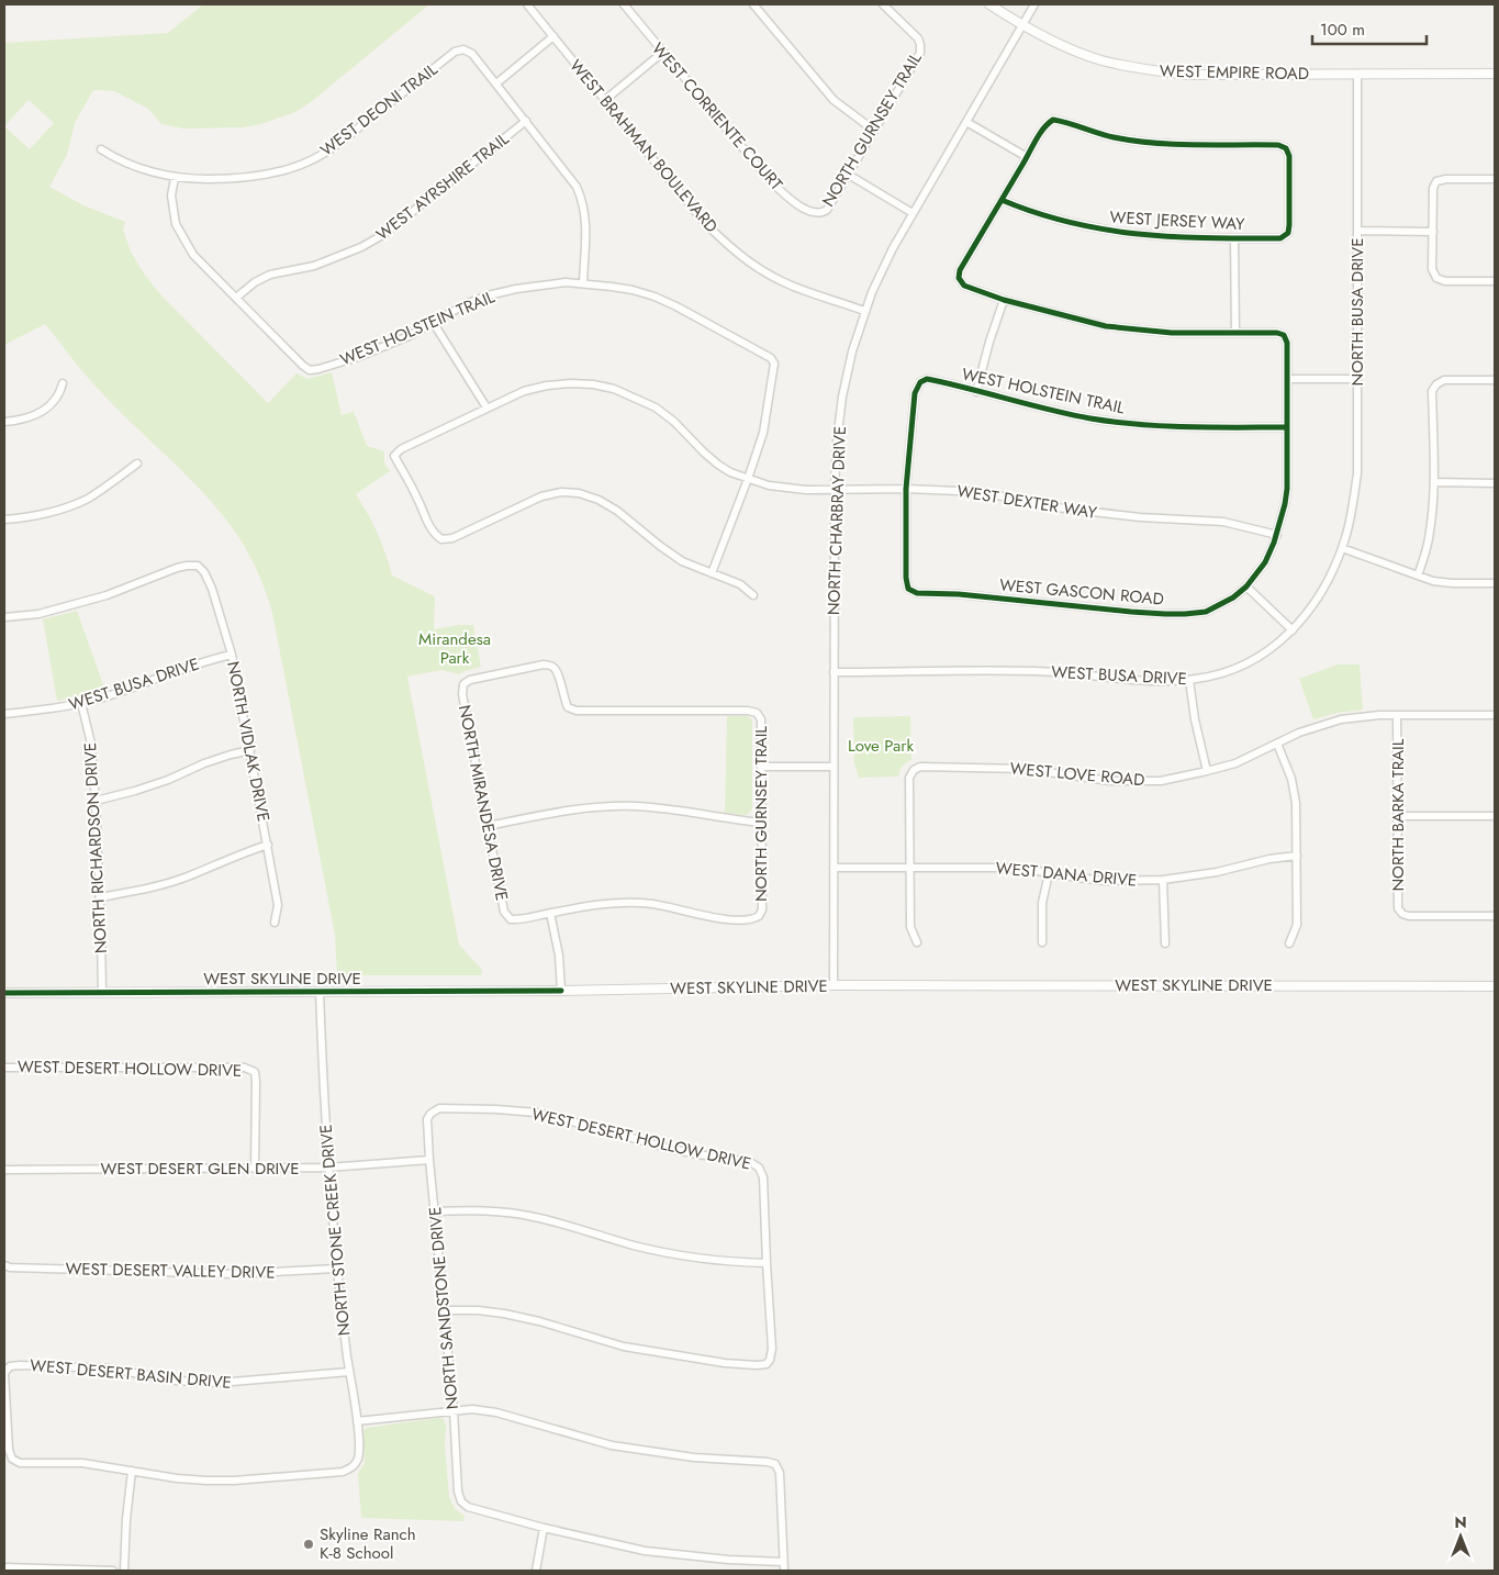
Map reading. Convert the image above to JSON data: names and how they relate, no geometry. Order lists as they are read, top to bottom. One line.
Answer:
{"streets":{"street":["WEST EMPIRE ROAD","WEST DEONI TRAIL","WEST CORRIENTE COURT","NORTH GURNSEY TRAIL","WEST BRAHMAN BOULEVARD","WEST AYRSHIRE TRAIL","WEST JERSEY WAY","NORTH BUSA DRIVE","WEST HOLSTEIN TRAIL","WEST DEXTER WAY","NORTH CHARBRAY DRIVE","WEST GASCON ROAD","WEST BUSA DRIVE","NORTH VIDLAK DRIVE","WEST LOVE ROAD","NORTH MIRANDESA DRIVE","NORTH BARKA TRAIL","NORTH RICHARDSON DRIVE","WEST DANA DRIVE","WEST SKYLINE DRIVE","WEST DESERT HOLLOW DRIVE","WEST DESERT GLEN DRIVE","NORTH STONE CREEK DRIVE","WEST DESERT VALLEY DRIVE","NORTH SANDSTONE DRIVE","WEST DESERT BASIN DRIVE"]},"crossings":[["WEST EMPIRE ROAD","NORTH BUSA DRIVE"],["WEST EMPIRE ROAD","NORTH CHARBRAY DRIVE"],["WEST CORRIENTE COURT","NORTH GURNSEY TRAIL"],["NORTH GURNSEY TRAIL","NORTH MIRANDESA DRIVE"],["WEST BRAHMAN BOULEVARD","NORTH CHARBRAY DRIVE"],["WEST AYRSHIRE TRAIL","WEST HOLSTEIN TRAIL"],["NORTH BUSA DRIVE","WEST BUSA DRIVE"],["WEST HOLSTEIN TRAIL","WEST DEXTER WAY"],["WEST HOLSTEIN TRAIL","WEST GASCON ROAD"],["WEST DEXTER WAY","NORTH CHARBRAY DRIVE"],["WEST DEXTER WAY","WEST GASCON ROAD"],["NORTH CHARBRAY DRIVE","WEST BUSA DRIVE"],["NORTH CHARBRAY DRIVE","WEST DANA DRIVE"],["NORTH CHARBRAY DRIVE","WEST SKYLINE DRIVE"],["WEST BUSA DRIVE","NORTH VIDLAK DRIVE"],["WEST BUSA DRIVE","NORTH RICHARDSON DRIVE"],["WEST LOVE ROAD","NORTH BARKA TRAIL"],["WEST LOVE ROAD","WEST DANA DRIVE"],["NORTH RICHARDSON DRIVE","WEST SKYLINE DRIVE"],["WEST SKYLINE DRIVE","NORTH STONE CREEK DRIVE"],["WEST DESERT HOLLOW DRIVE","WEST DESERT GLEN DRIVE"],["WEST DESERT HOLLOW DRIVE","NORTH SANDSTONE DRIVE"],["WEST DESERT GLEN DRIVE","NORTH STONE CREEK DRIVE"],["WEST DESERT GLEN DRIVE","NORTH SANDSTONE DRIVE"],["NORTH STONE CREEK DRIVE","WEST DESERT VALLEY DRIVE"],["NORTH STONE CREEK DRIVE","WEST DESERT BASIN DRIVE"]],"parks":["Mirandesa Park","Love Park"],"places":["Skyline Ranch K-8 School"],"scale_bar":"100 m","north":"top"}
